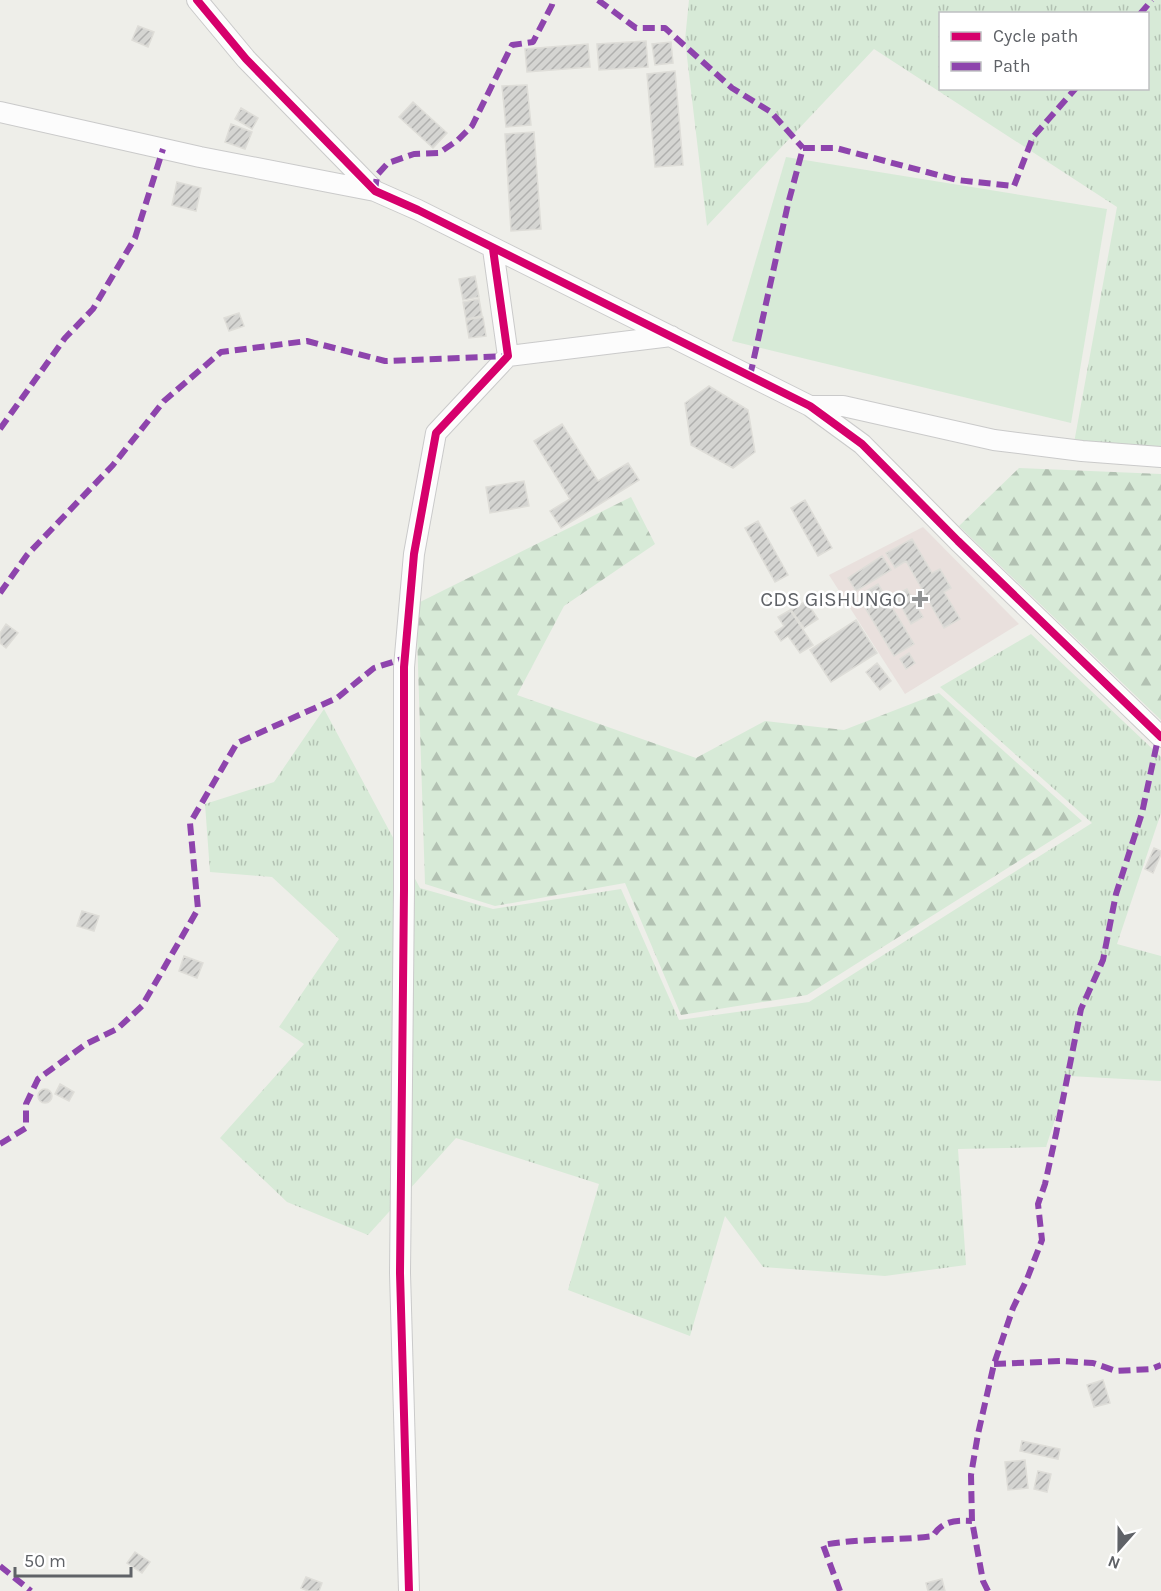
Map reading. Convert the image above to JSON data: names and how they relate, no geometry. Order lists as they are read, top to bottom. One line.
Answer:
{"places":{"health":["CDS GISHUNGO"]},"legend":["Cycle path","Path"],"scale_bar":"50 m","north":"bottom"}
